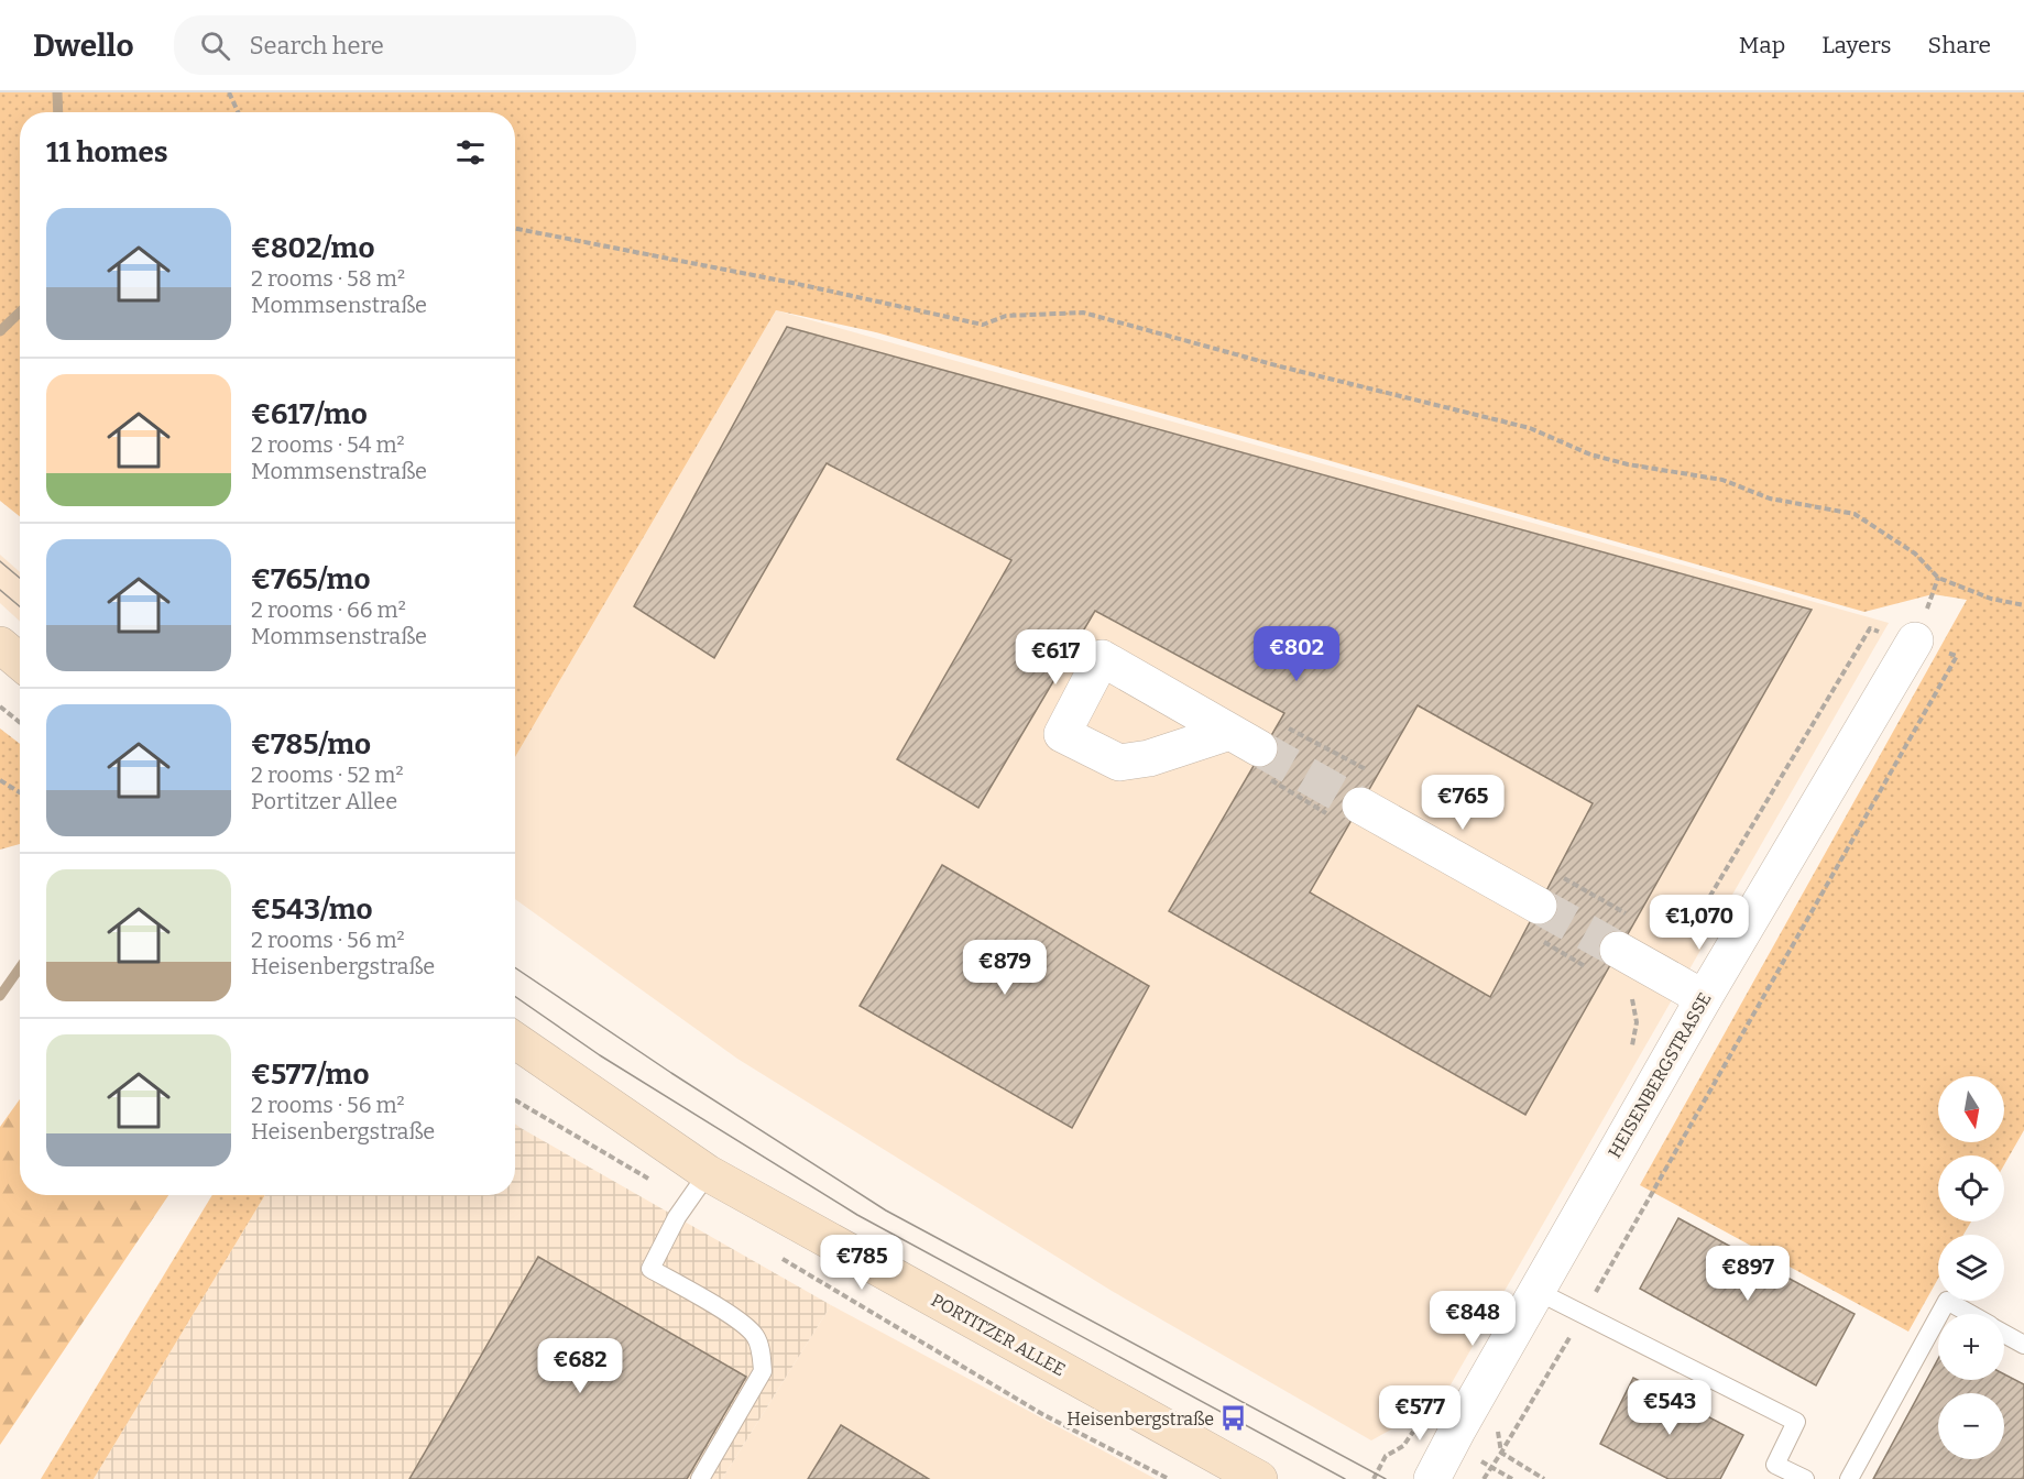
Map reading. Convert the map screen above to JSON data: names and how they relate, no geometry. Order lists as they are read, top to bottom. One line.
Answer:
{"streets":{"main road":["PORTITZER ALLEE"],"street":["HEISENBERGSTRASSE"]},"places":{"bus stop":["Heisenbergstraße"]},"north":"bottom","page":{"header":"Dwello","search":"Search here","nav":["Map","Layers","Share"],"heading":"11 homes","list":[{"name":"€802/mo","note":"2 rooms · 58 m² · Mommsenstraße"},{"name":"€617/mo","note":"2 rooms · 54 m² · Mommsenstraße"},{"name":"€765/mo","note":"2 rooms · 66 m² · Mommsenstraße"},{"name":"€785/mo","note":"2 rooms · 52 m² · Portitzer Allee"},{"name":"€543/mo","note":"2 rooms · 56 m² · Heisenbergstraße"},{"name":"€577/mo","note":"2 rooms · 56 m² · Heisenbergstraße"}],"price":["€802","€617","€765","€1,070","€879","€785","€897","€848","€682","€543","€577"],"map_buttons":["+","−"]}}
